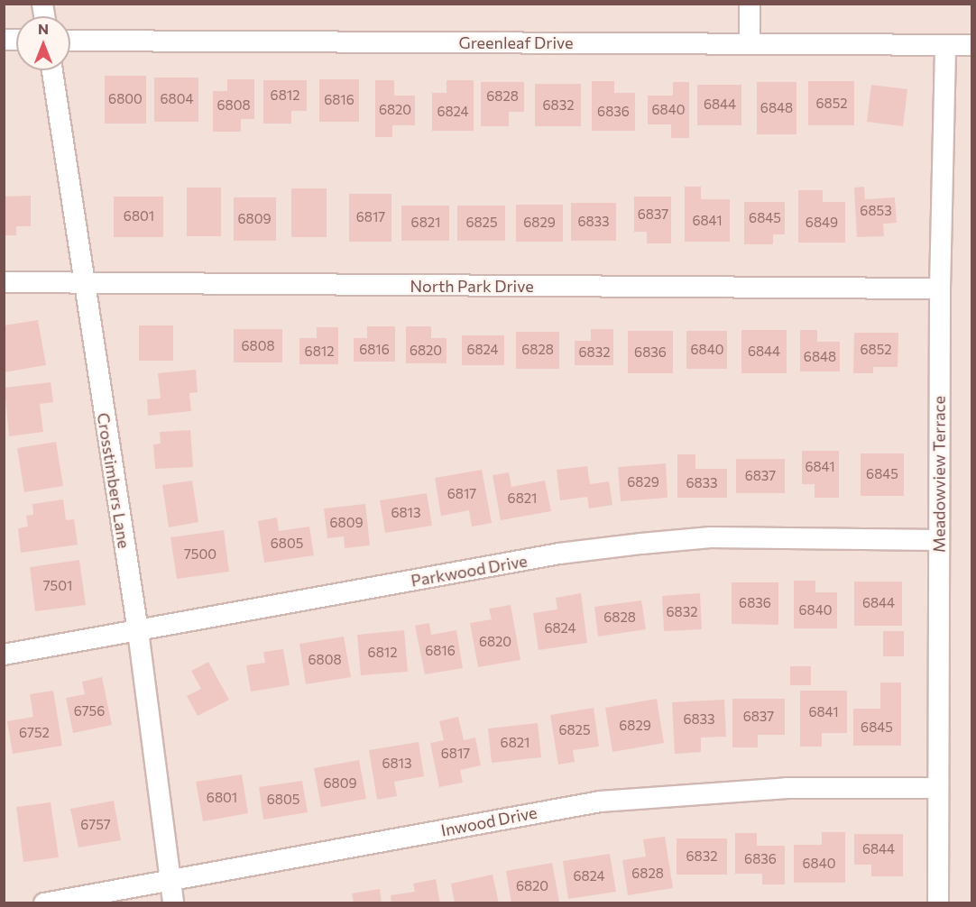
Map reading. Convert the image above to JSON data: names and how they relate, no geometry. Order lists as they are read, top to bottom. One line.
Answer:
{"streets":{"street":["Greenleaf Drive","North Park Drive","Meadowview Terrace","Crosstimbers Lane","Parkwood Drive","Inwood Drive"]},"crossings":[["Greenleaf Drive","Meadowview Terrace"],["North Park Drive","Meadowview Terrace"],["North Park Drive","Crosstimbers Lane"],["Meadowview Terrace","Parkwood Drive"],["Meadowview Terrace","Inwood Drive"],["Crosstimbers Lane","Parkwood Drive"],["Crosstimbers Lane","Inwood Drive"]],"house_numbers":["6812","6828","6800","6804","6816","6852","6844","6808","6832","6848","6820","6840","6824","6836","6853","6837","6801","6817","6845","6809","6841","6833","6821","6825","6829","6849","6808","6816","6824","6828","6840","6852","6820","6812","6844","6832","6836","6848","6841","6845","6837","6829","6833","6817","6821","6813","6809","6805","7500","7501","6836","6844","6840","6832","6828","6824","6820","6816","6812","6808","6756","6841","6837","6833","6829","6845","6825","6752","6821","6817","6813","6809","6801","6805","6757","6844","6832","6836","6840","6828","6824","6820"],"north":"top"}
